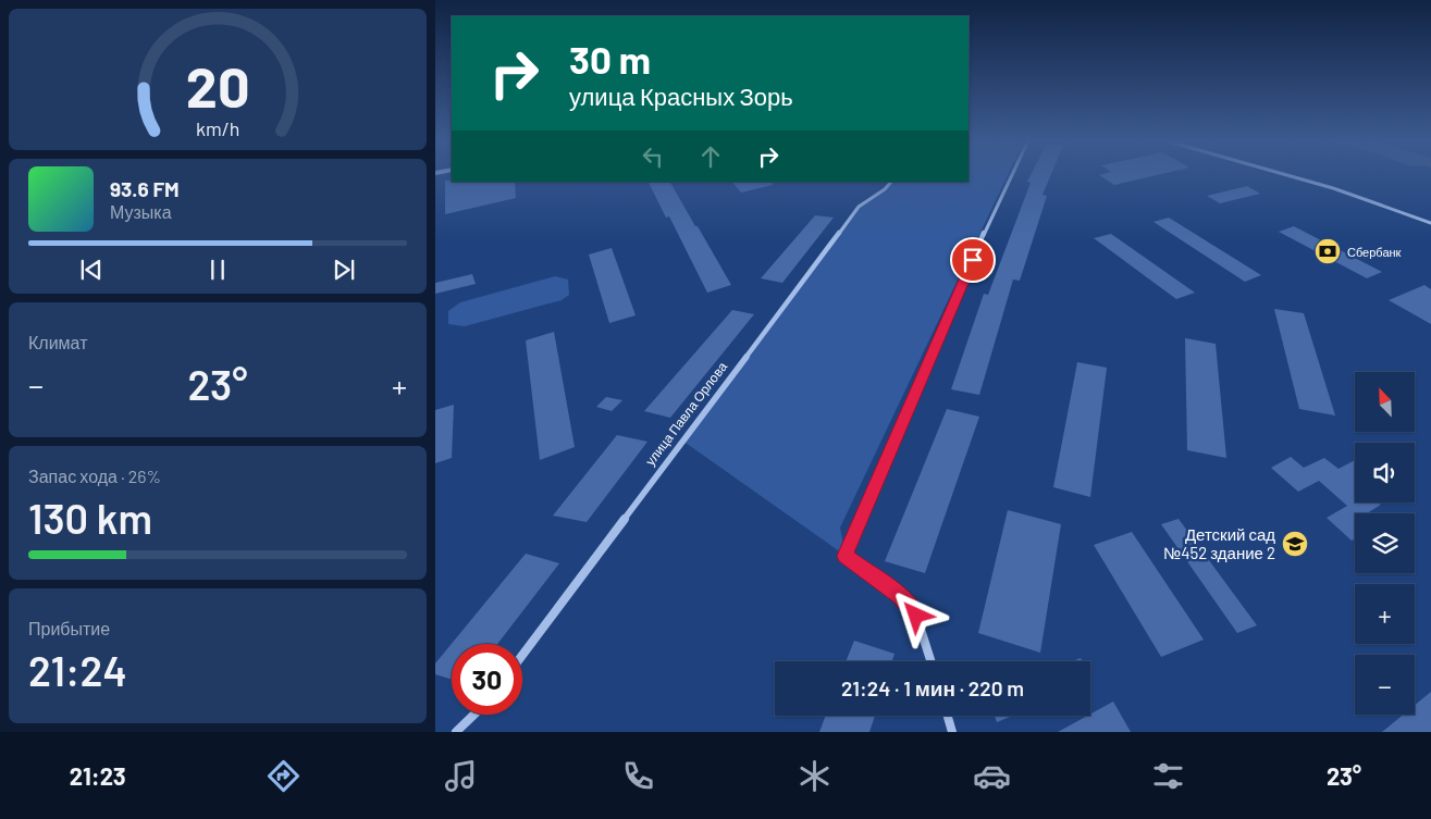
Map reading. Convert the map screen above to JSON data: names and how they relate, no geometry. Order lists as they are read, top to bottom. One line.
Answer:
{"streets":{"street":["улица Павла Орлова"]},"places":{"bank":["Сбербанк"],"school or university":["Детский сад №452 здание 2"]},"north":"top left","page":{"turn":["30 m","улица Красных Зорь"],"song":["93.6 FM","Музыка"],"tile":["Климат",["Запас хода · 26%","130 km"],["Прибытие","21:24"]],"heat":["−","23°","+"],"map_buttons":["+","−"],"limit":"30","trip":"21:24 · 1 мин · 220 m","tabs":["21:23","23°"],"gauge":["20","km/h"]}}
